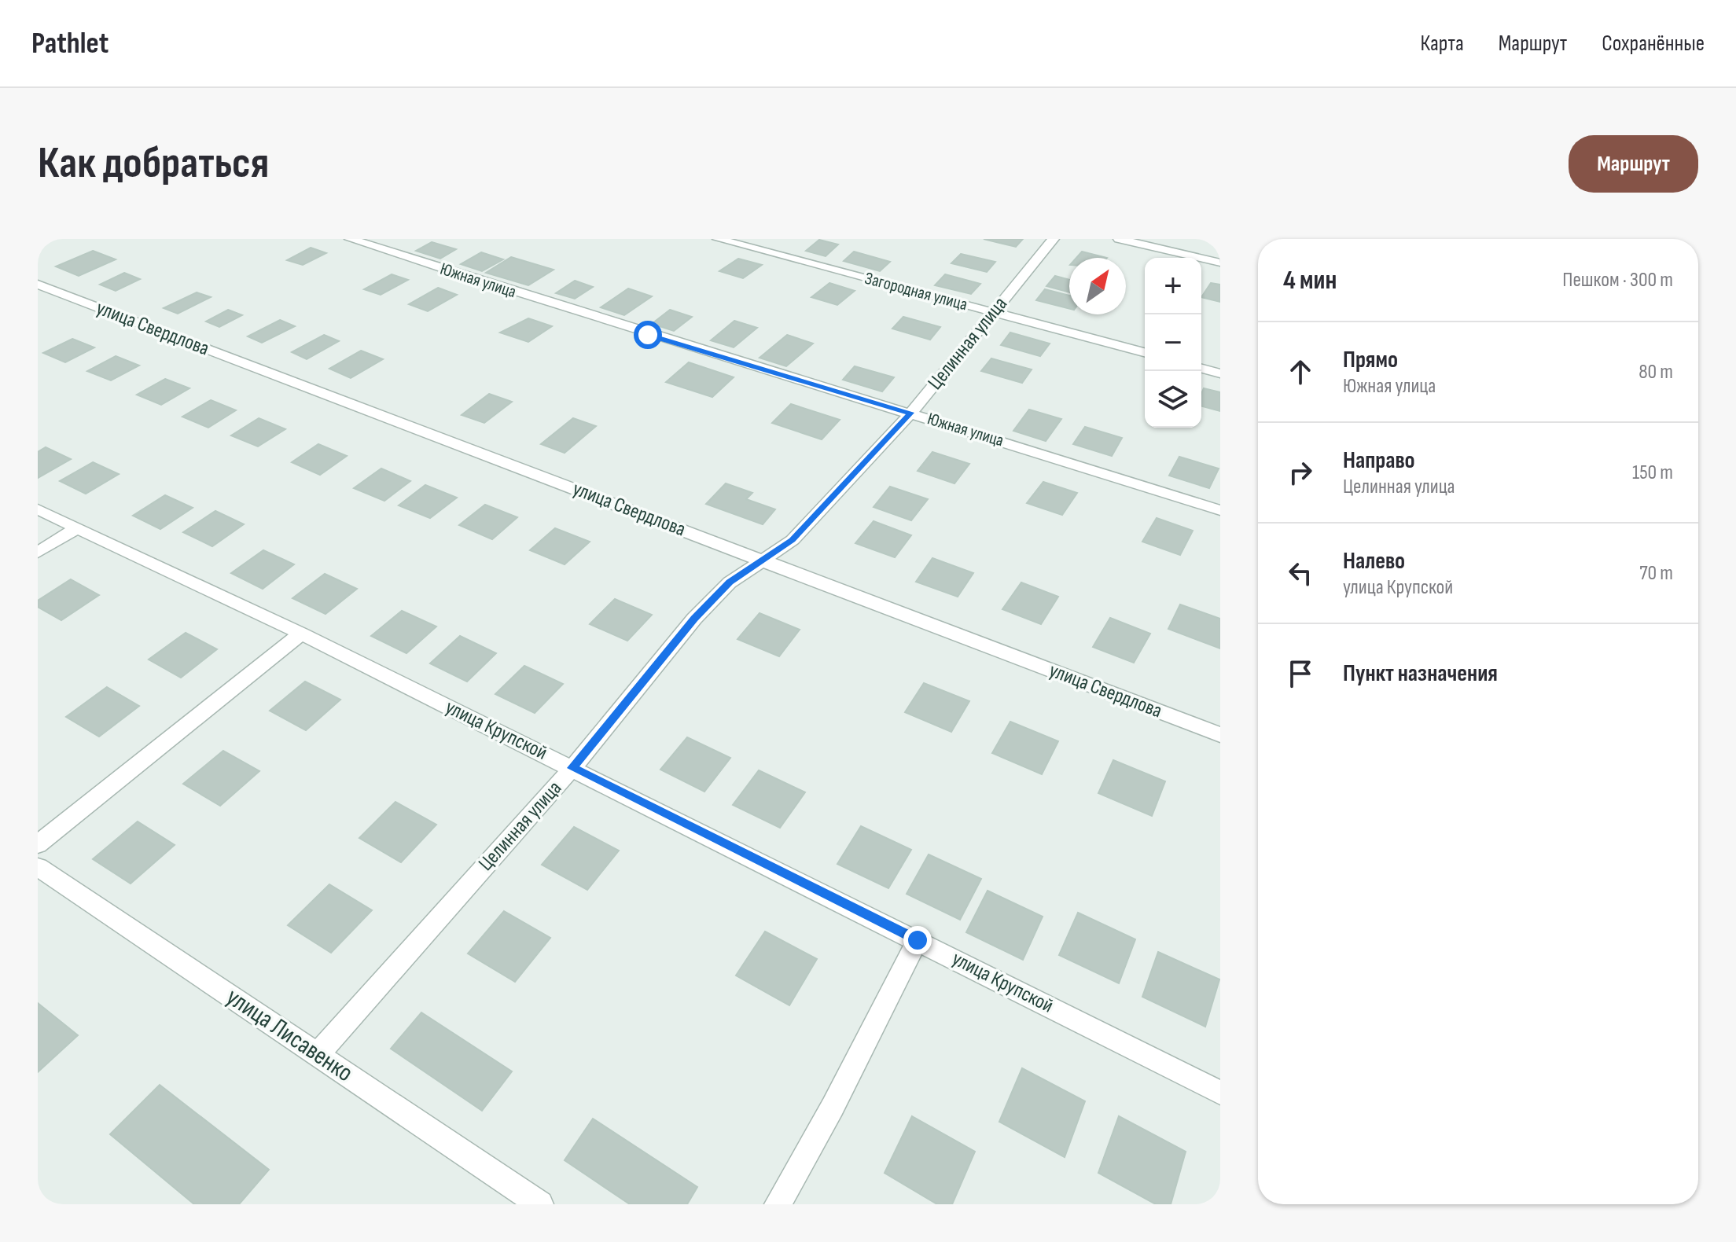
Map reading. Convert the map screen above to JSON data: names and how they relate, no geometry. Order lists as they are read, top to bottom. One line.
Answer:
{"streets":{"street":["Южная улица","Загородная улица","улица Свердлова","Целинная улица","улица Крупской","улица Лисавенко"]},"crossings":[["Южная улица","Целинная улица"],["Загородная улица","Целинная улица"],["улица Свердлова","Целинная улица"],["Целинная улица","улица Крупской"],["Целинная улица","улица Лисавенко"]],"north":"top right","page":{"header":"Pathlet","nav":["Карта","Маршрут","Сохранённые"],"buttons":"Маршрут","title":"Как добраться","heading":["4 мин","Пешком · 300 m"],"map_buttons":["+","−"],"list":[["Прямо","Южная улица","80 m"],["Направо","Целинная улица","150 m"],["Налево","улица Крупской","70 m"],"Пункт назначения"]}}
